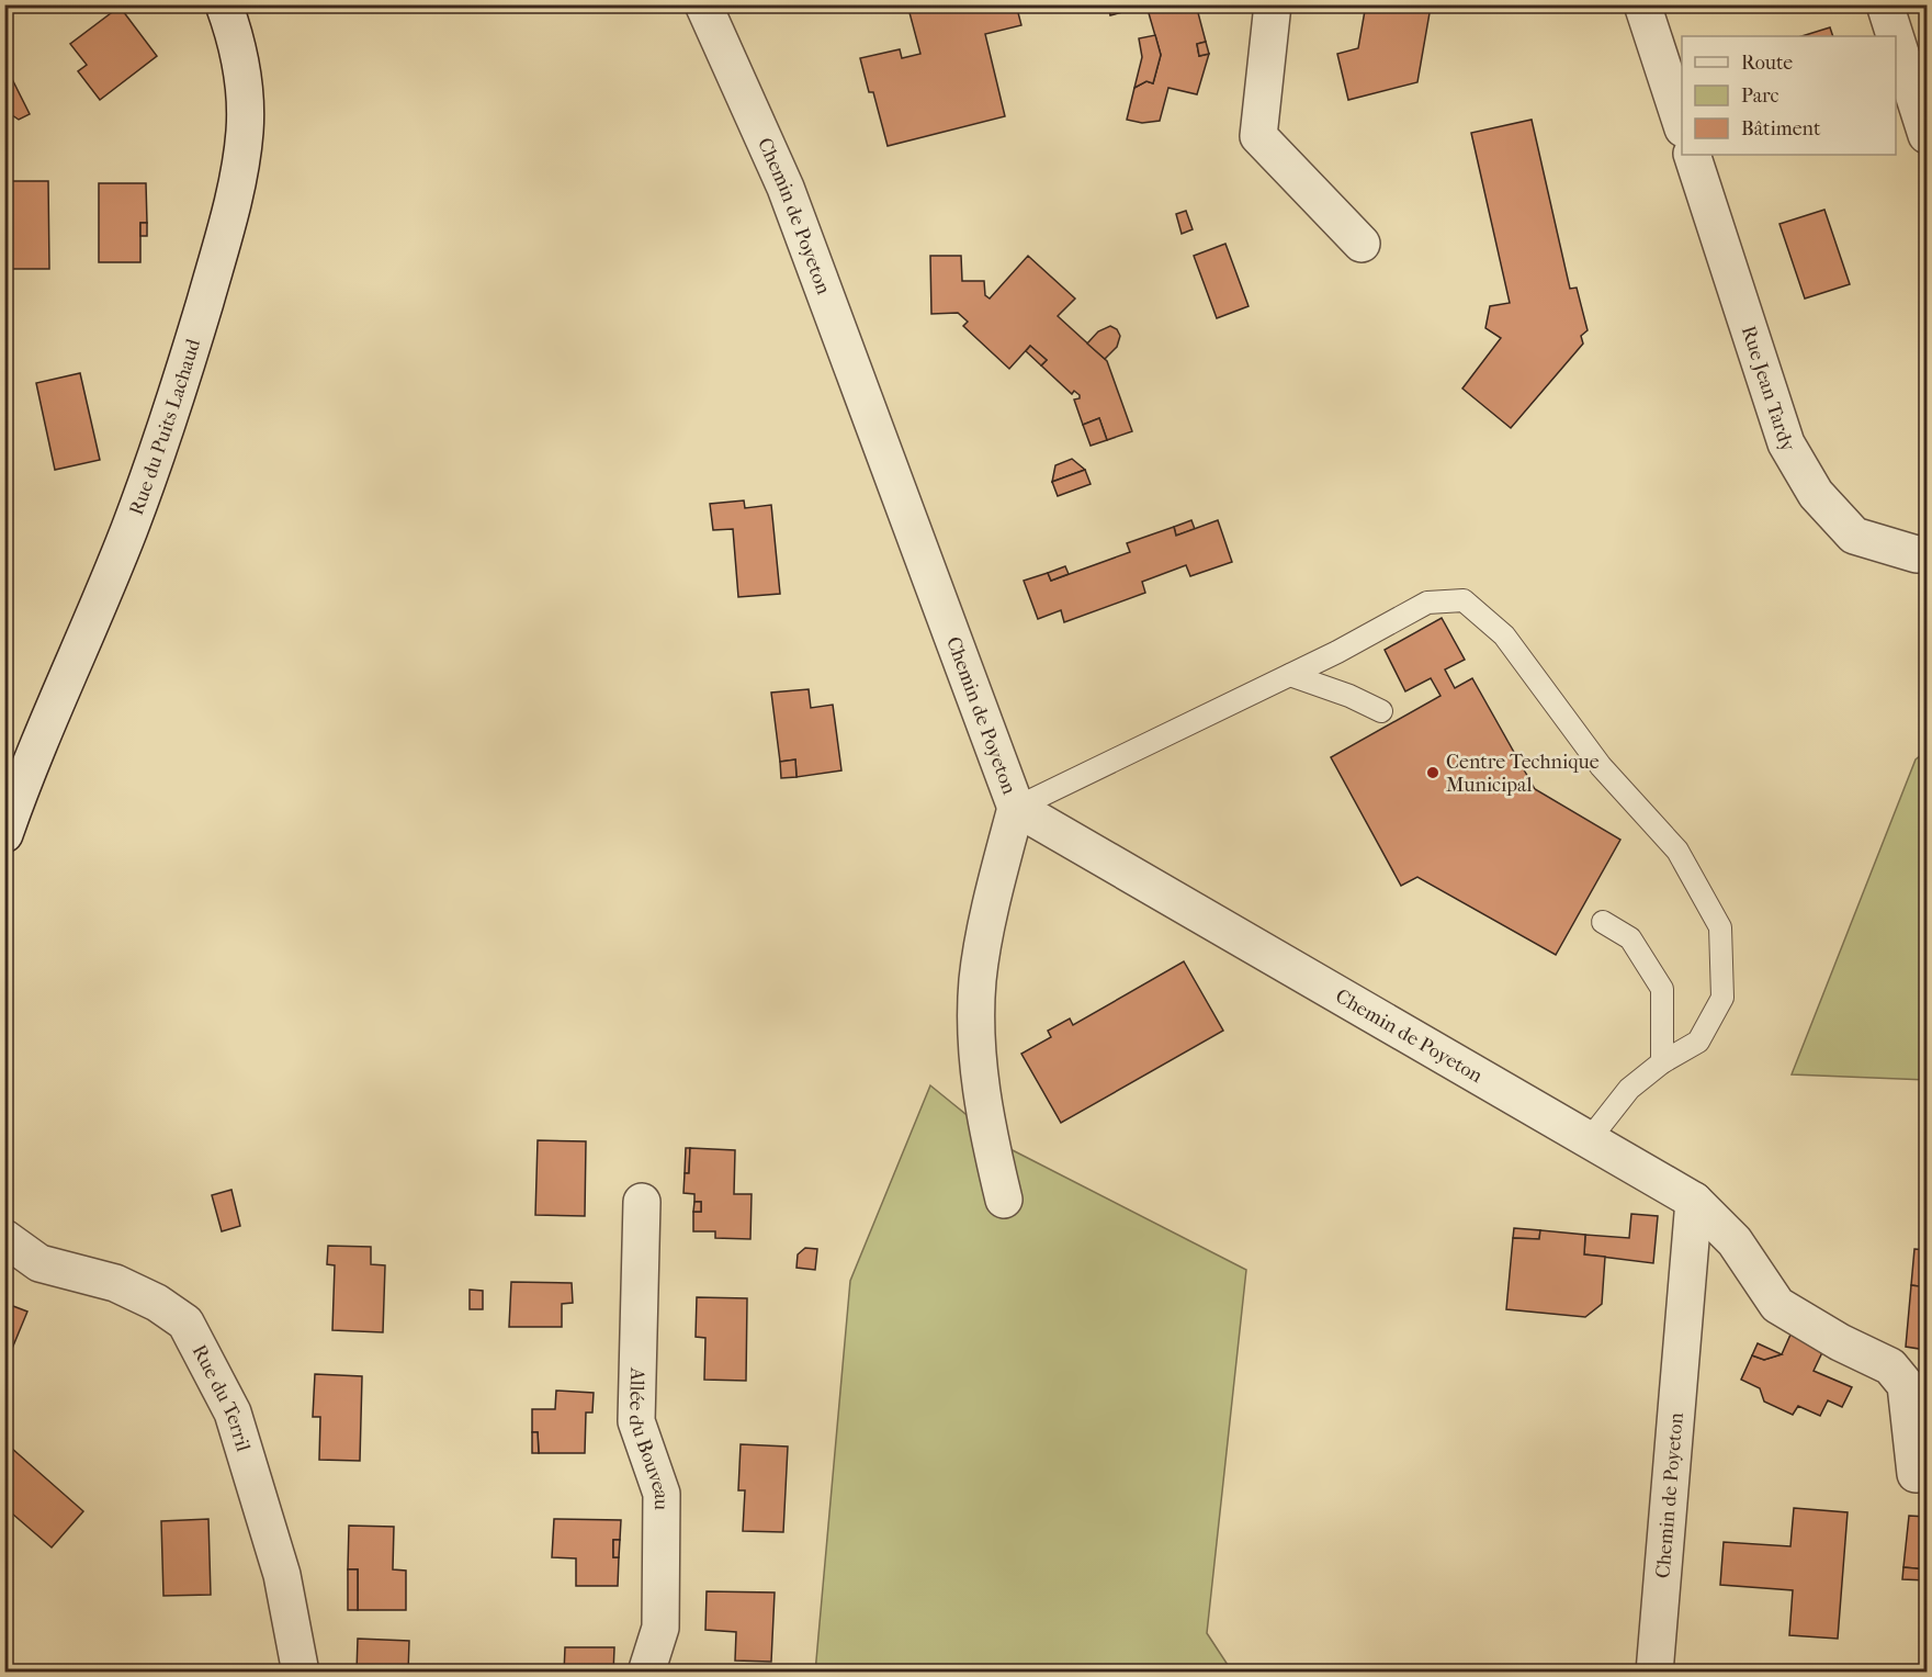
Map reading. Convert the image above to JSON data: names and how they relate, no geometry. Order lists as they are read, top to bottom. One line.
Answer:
{"streets":{"street":["Chemin de Poyeton","Rue Jean Tardy","Rue du Puits Lachaud","Rue du Terril","Allée du Bouveau"]},"places":["Centre Technique Municipal"],"legend":["Route","Parc","Bâtiment"]}
